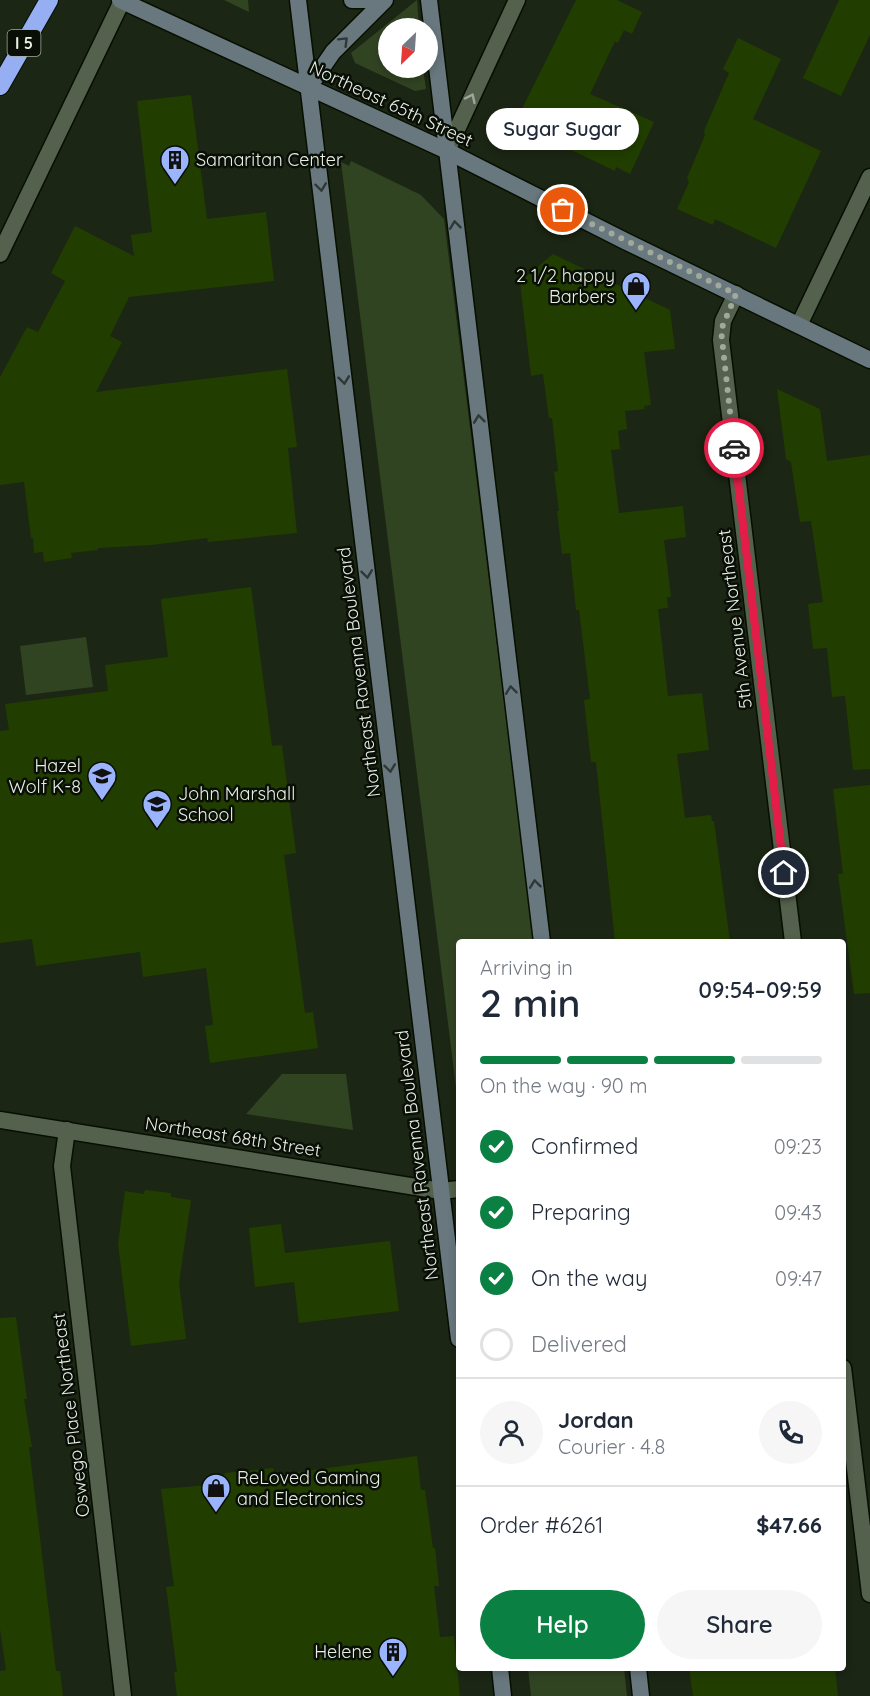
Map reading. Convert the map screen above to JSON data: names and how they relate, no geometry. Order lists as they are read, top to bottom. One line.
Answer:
{"streets":{"highway":["I 5"],"main road":["Northeast 65th Street","Northeast Ravenna Boulevard"],"street":["5th Avenue Northeast","Northeast 68th Street","Oswego Place Northeast"]},"crossings":[["Northeast 65th Street","5th Avenue Northeast"],["Northeast 65th Street","Northeast Ravenna Boulevard"],["Northeast Ravenna Boulevard","Northeast 68th Street"],["Northeast 68th Street","Oswego Place Northeast"]],"places":{"building":["Samaritan Center","Helene"],"other":["Sugar Sugar"],"shop":["2 1/2 happy Barbers","ReLoved Gaming and Electronics"],"school or university":["Hazel Wolf K-8","John Marshall School"]},"north":"bottom left","page":{"bubble":"Sugar Sugar","heading":["2 min","Arriving in","09:54–09:59"],"panel":["Jordan","Courier · 4.8","Order #6261","$47.66"],"bar":"On the way · 90 m","list":[["Confirmed","09:23"],["Preparing","09:43"],["On the way","09:47"],"Delivered"],"buttons":["Help","Share"]}}
